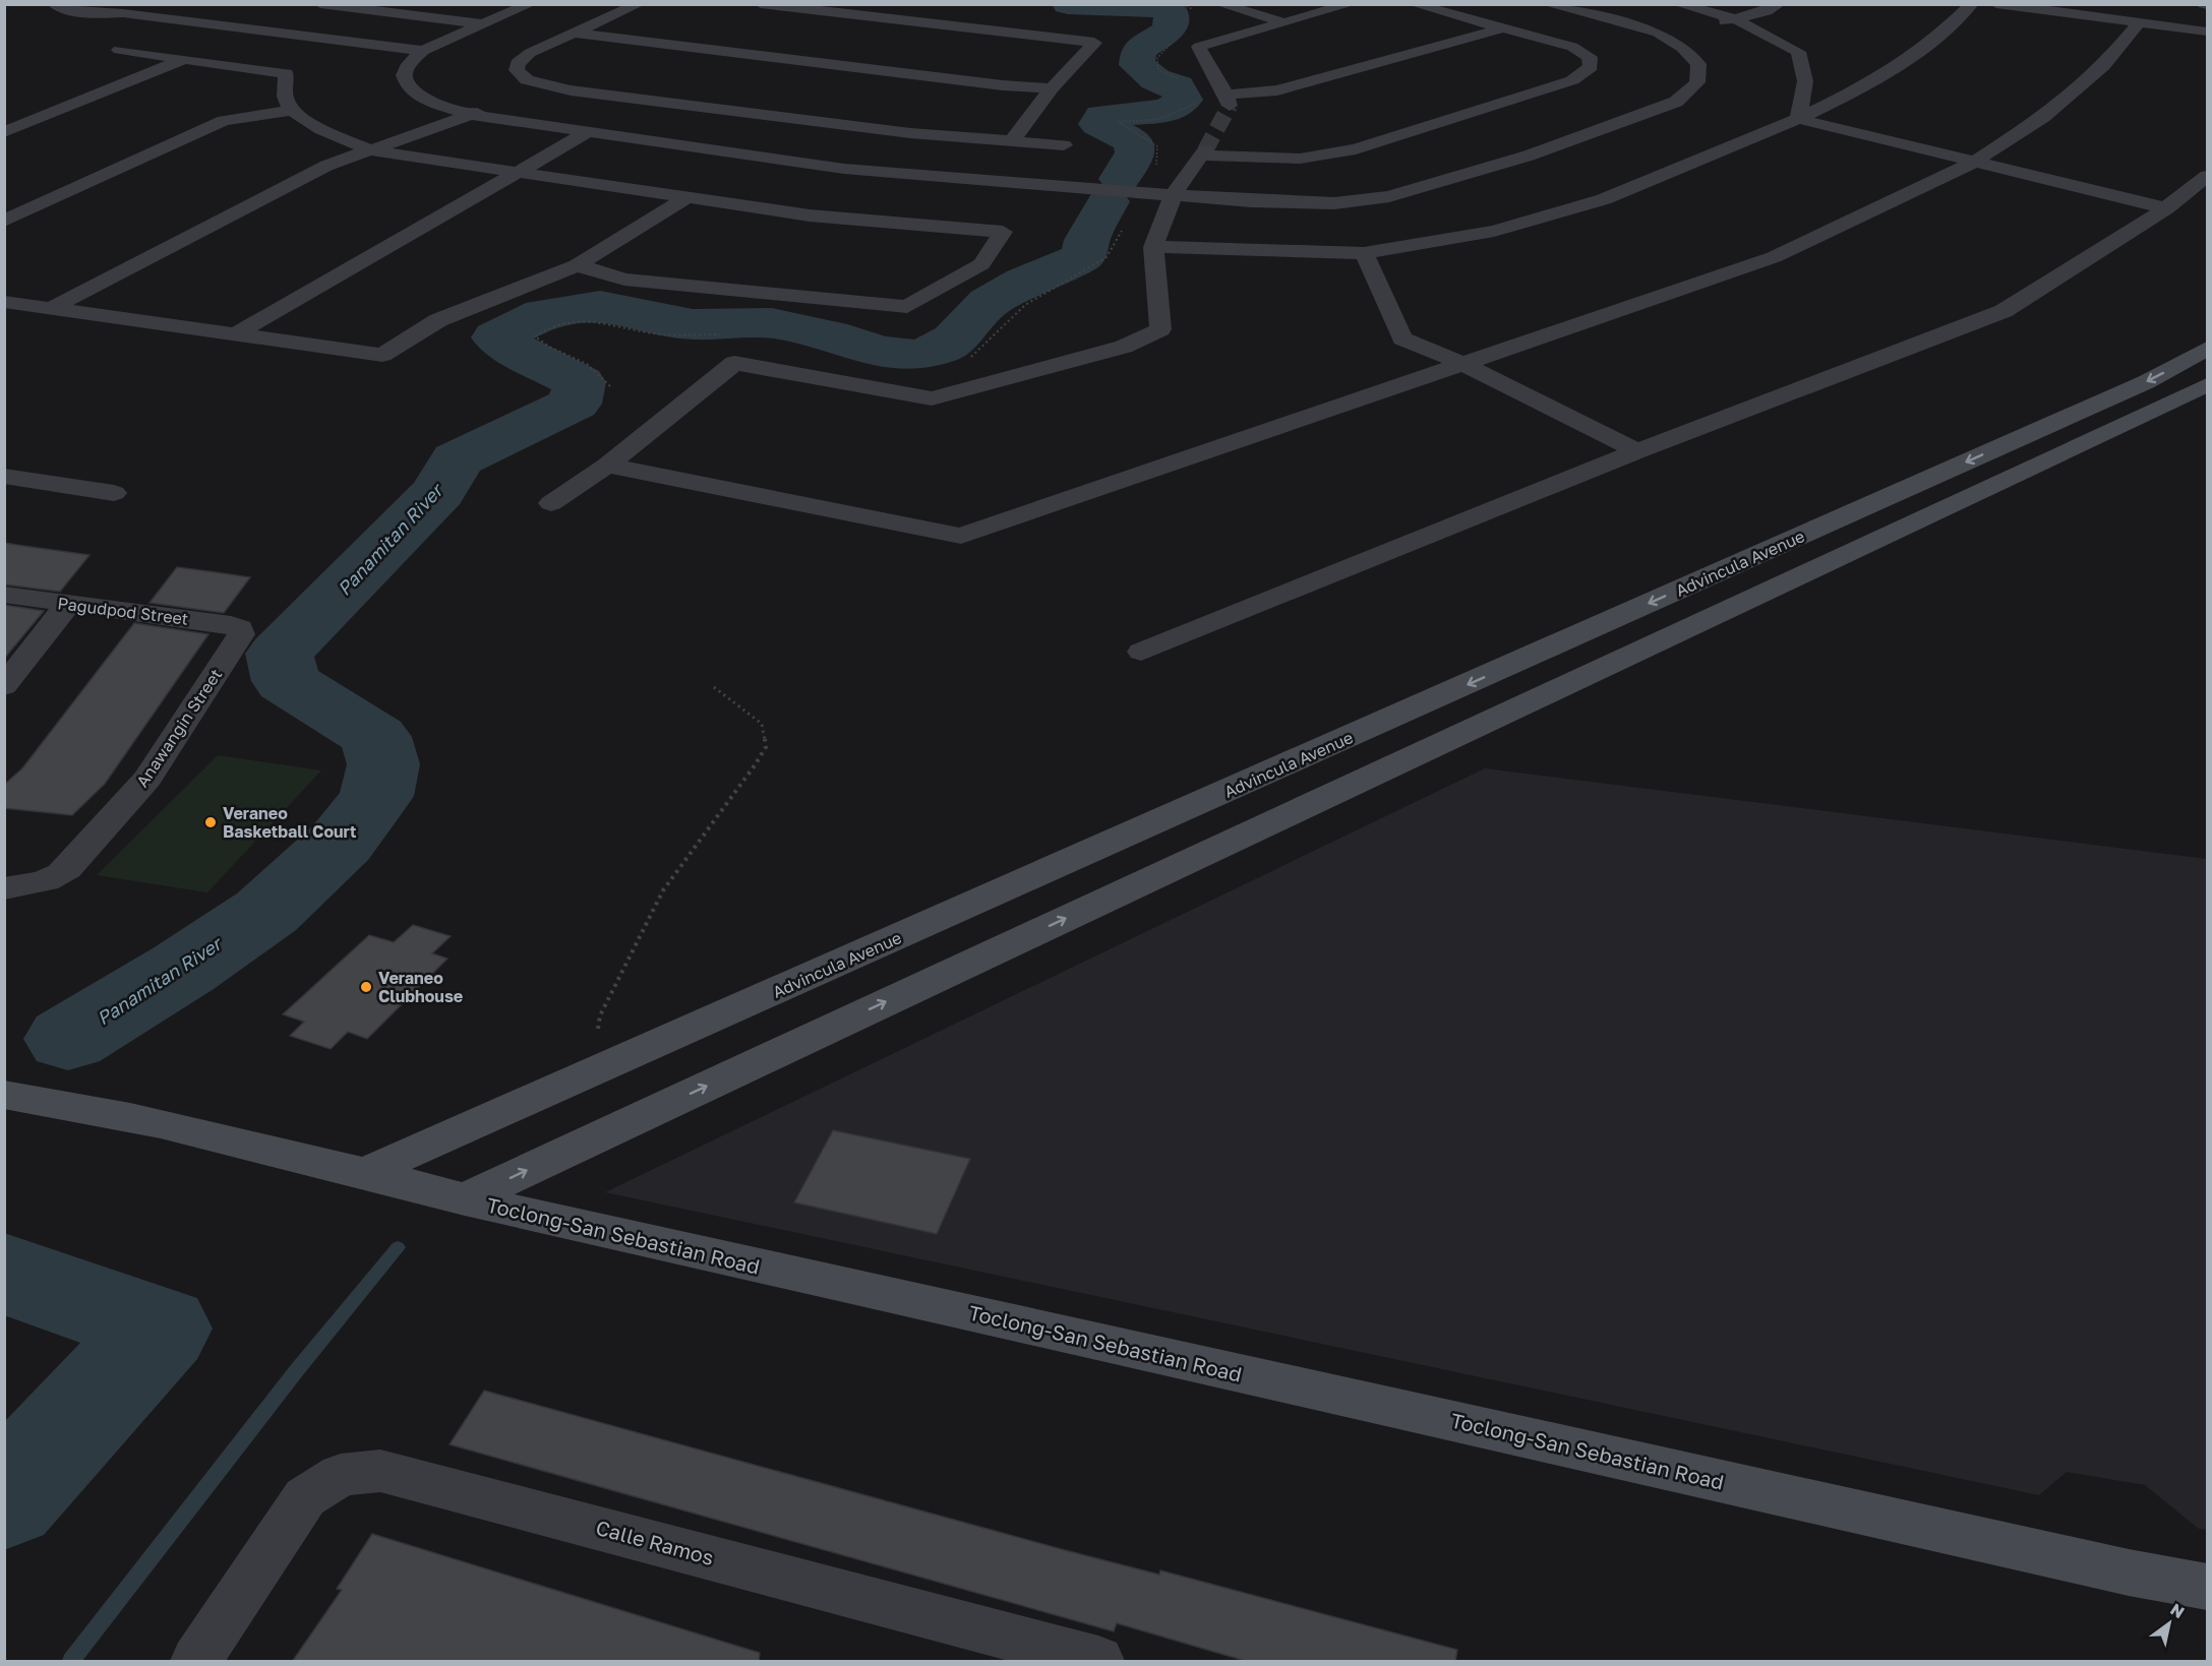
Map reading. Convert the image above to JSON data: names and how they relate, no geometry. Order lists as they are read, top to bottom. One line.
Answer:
{"streets":{"main road":["Advincula Avenue","Toclong-San Sebastian Road"],"street":["Pagudpod Street","Anawangin Street","Calle Ramos"]},"crossings":[["Advincula Avenue","Toclong-San Sebastian Road"],["Pagudpod Street","Anawangin Street"]],"water":["Panamitan River"],"places":["Veraneo Basketball Court","Veraneo Clubhouse"],"north":"top right"}
